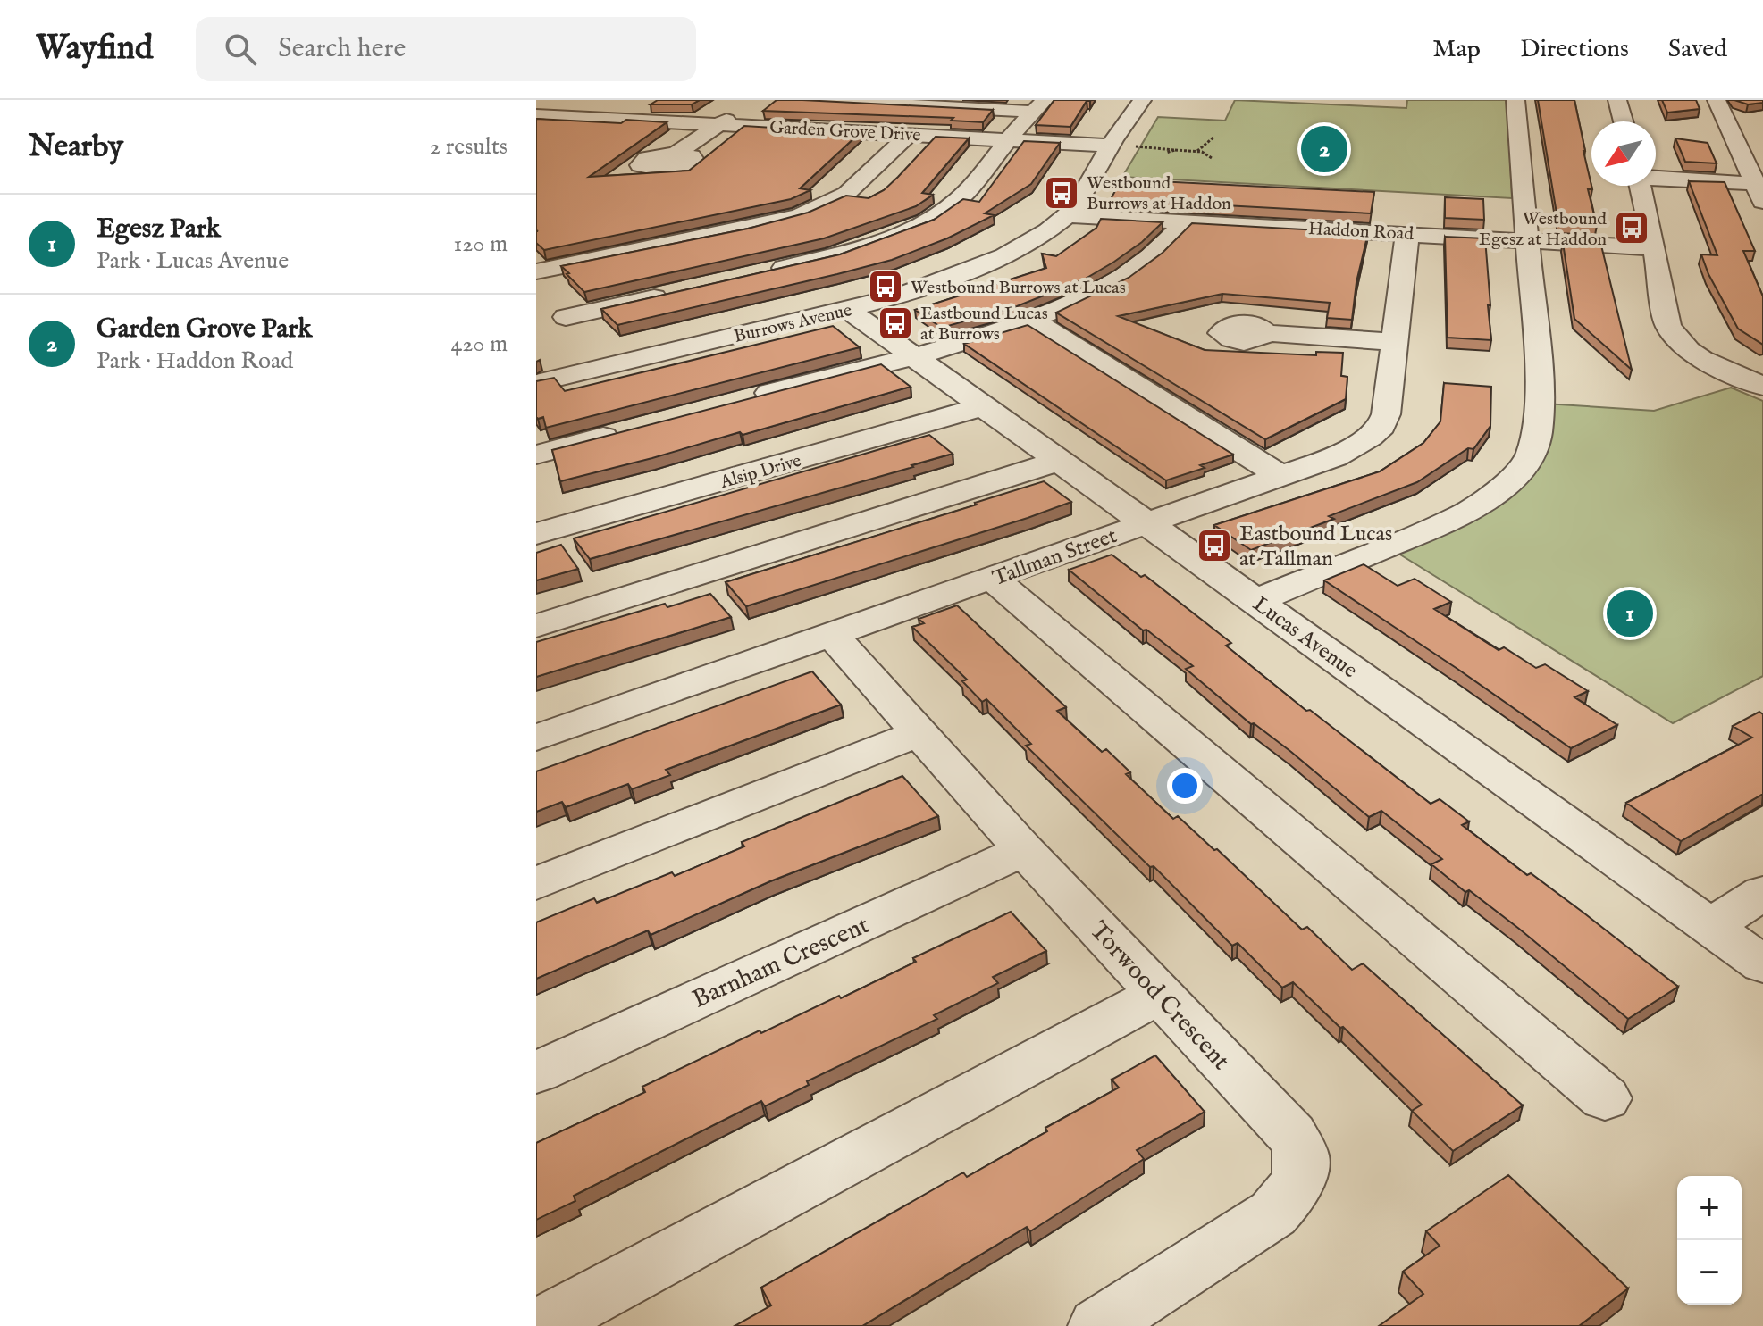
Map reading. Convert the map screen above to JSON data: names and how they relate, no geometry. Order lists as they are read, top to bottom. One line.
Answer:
{"streets":{"street":["Garden Grove Drive","Haddon Road","Burrows Avenue","Alsip Drive","Tallman Street","Lucas Avenue","Barnham Crescent","Torwood Crescent"]},"crossings":[["Garden Grove Drive","Burrows Avenue"],["Haddon Road","Burrows Avenue"],["Haddon Road","Tallman Street"],["Burrows Avenue","Lucas Avenue"],["Alsip Drive","Lucas Avenue"],["Tallman Street","Lucas Avenue"],["Tallman Street","Torwood Crescent"],["Barnham Crescent","Torwood Crescent"]],"places":{"bus stop":["Westbound Burrows at Haddon","Westbound Egesz at Haddon","Westbound Burrows at Lucas","Eastbound Lucas at Burrows","Eastbound Lucas at Tallman"]},"north":"bottom left","page":{"header":"Wayfind","search":"Search here","nav":["Map","Directions","Saved"],"heading":["Nearby","2 results"],"pins":["2","1"],"list":[{"mark":"1","name":"Egesz Park","note":"Park · Lucas Avenue","value":"120 m"},{"mark":"2","name":"Garden Grove Park","note":"Park · Haddon Road","value":"420 m"}],"map_buttons":["+","−"]}}
